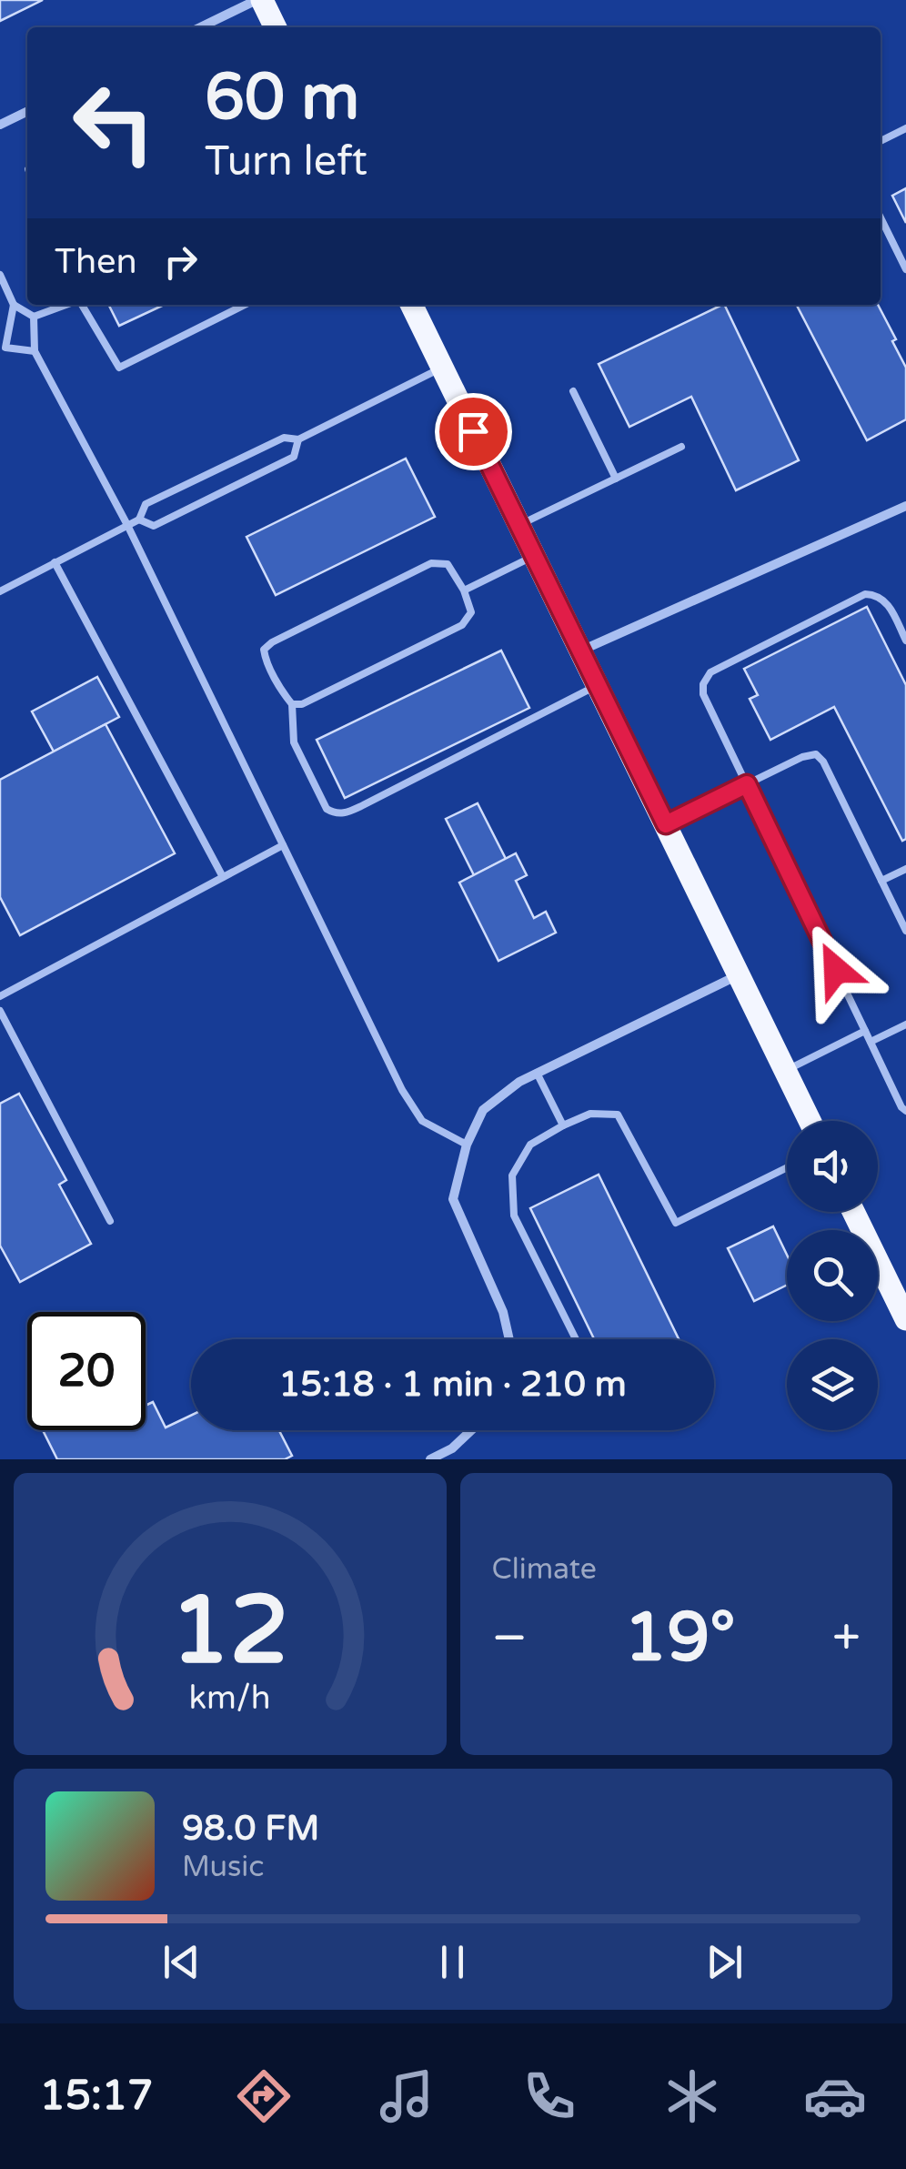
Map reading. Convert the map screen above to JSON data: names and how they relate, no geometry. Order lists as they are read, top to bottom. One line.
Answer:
{"page":{"turn":["60 m","Turn left"],"then":"Then","limit":"20","trip":"15:18 · 1 min · 210 m","tile":"Climate","heat":["−","19°","+"],"song":["98.0 FM","Music"],"tabs":"15:17","gauge":["12","km/h"]}}
